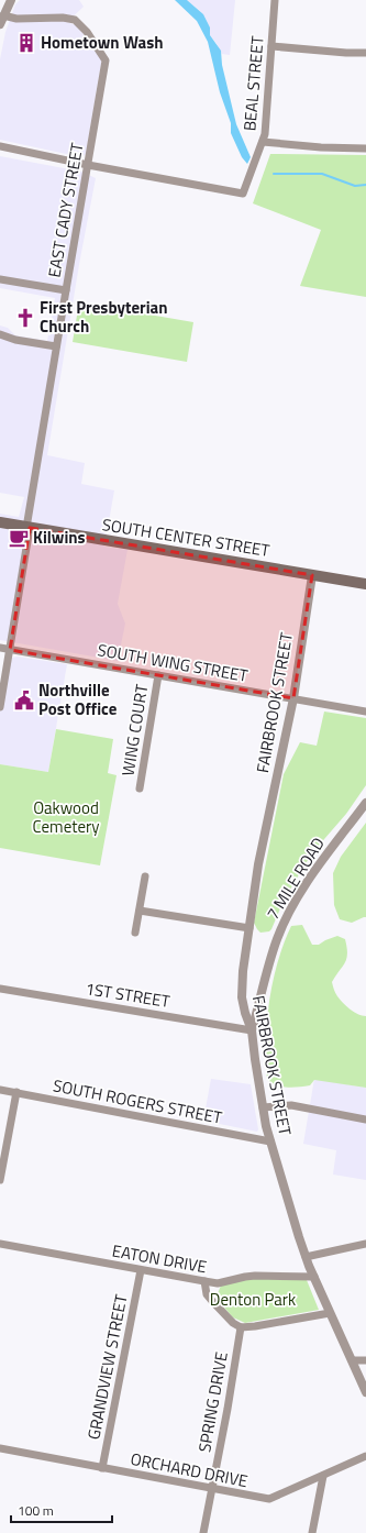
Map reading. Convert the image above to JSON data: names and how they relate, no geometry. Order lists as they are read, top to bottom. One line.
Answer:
{"streets":{"main road":["SOUTH CENTER STREET"],"street":["BEAL STREET","EAST CADY STREET","SOUTH WING STREET","FAIRBROOK STREET","WING COURT","7 MILE ROAD","1ST STREET","SOUTH ROGERS STREET","EATON DRIVE","GRANDVIEW STREET","SPRING DRIVE","ORCHARD DRIVE"]},"crossings":[["BEAL STREET","EAST CADY STREET"],["EAST CADY STREET","SOUTH CENTER STREET"],["EAST CADY STREET","SOUTH WING STREET"],["SOUTH CENTER STREET","FAIRBROOK STREET"],["SOUTH WING STREET","FAIRBROOK STREET"],["SOUTH WING STREET","WING COURT"],["FAIRBROOK STREET","7 MILE ROAD"],["FAIRBROOK STREET","1ST STREET"],["FAIRBROOK STREET","SOUTH ROGERS STREET"],["FAIRBROOK STREET","EATON DRIVE"],["7 MILE ROAD","1ST STREET"],["EATON DRIVE","GRANDVIEW STREET"],["GRANDVIEW STREET","ORCHARD DRIVE"],["SPRING DRIVE","ORCHARD DRIVE"]],"parks":["Oakwood Cemetery","Denton Park"],"places":{"building":["Hometown Wash"],"church":["First Presbyterian Church"],"cafe":["Kilwins"],"public building":["Northville Post Office"]},"scale_bar":"100 m"}
